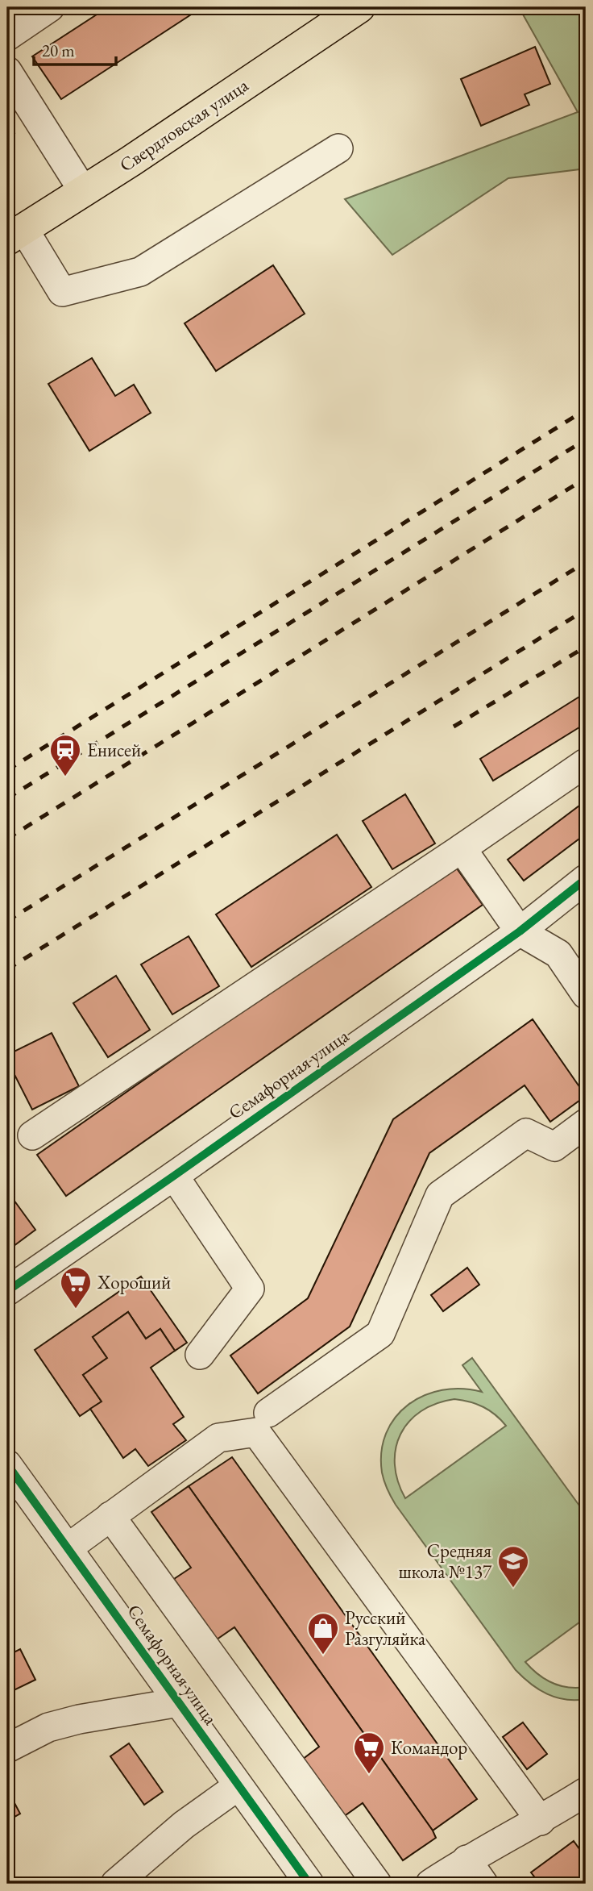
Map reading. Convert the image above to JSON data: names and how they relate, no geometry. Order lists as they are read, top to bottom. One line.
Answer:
{"streets":{"highway":["Свердловская улица"],"street":["Семафорная улица"]},"places":{"station":["Енисей"],"supermarket":["Хороший","Командор"],"school or university":["Средняя школа №137"],"shop":["Русский Разгуляйка"]},"scale_bar":"20 m"}
